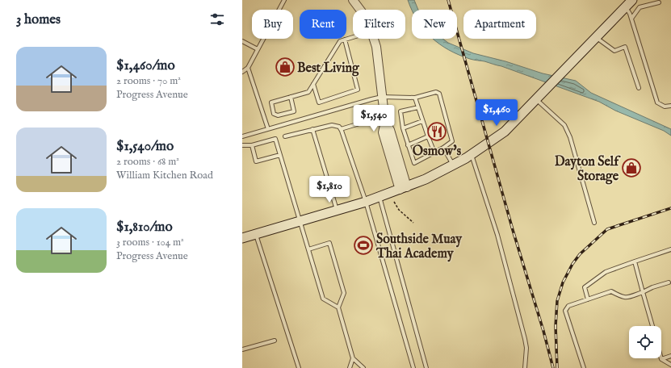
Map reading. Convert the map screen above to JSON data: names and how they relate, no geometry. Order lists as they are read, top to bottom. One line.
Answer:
{"places":{"shop":["Best Living","Dayton Self Storage"],"restaurant":["Osmow's"],"sports":["Southside Muay Thai Academy"]},"page":{"heading":"3 homes","chip":["Buy","Rent","Filters","New","Apartment"],"list":[{"name":"$1,460/mo","note":"2 rooms · 70 m² · Progress Avenue"},{"name":"$1,540/mo","note":"2 rooms · 68 m² · William Kitchen Road"},{"name":"$1,810/mo","note":"3 rooms · 104 m² · Progress Avenue"}],"price":["$1,460","$1,540","$1,810"]}}
